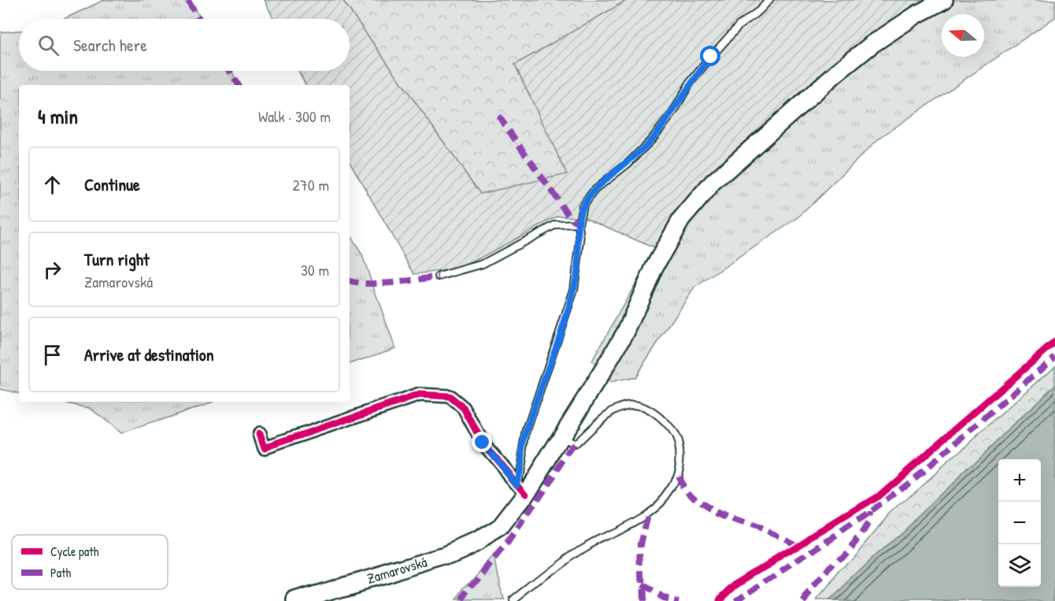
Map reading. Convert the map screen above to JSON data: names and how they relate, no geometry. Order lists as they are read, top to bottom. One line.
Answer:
{"streets":{"main road":["Zamarovská"]},"legend":["Cycle path","Path"],"north":"left","page":{"search":"Search here","heading":["4 min","Walk · 300 m"],"list":[["Continue","270 m"],["Turn right","Zamarovská","30 m"],"Arrive at destination"],"map_buttons":["+","−"]}}
